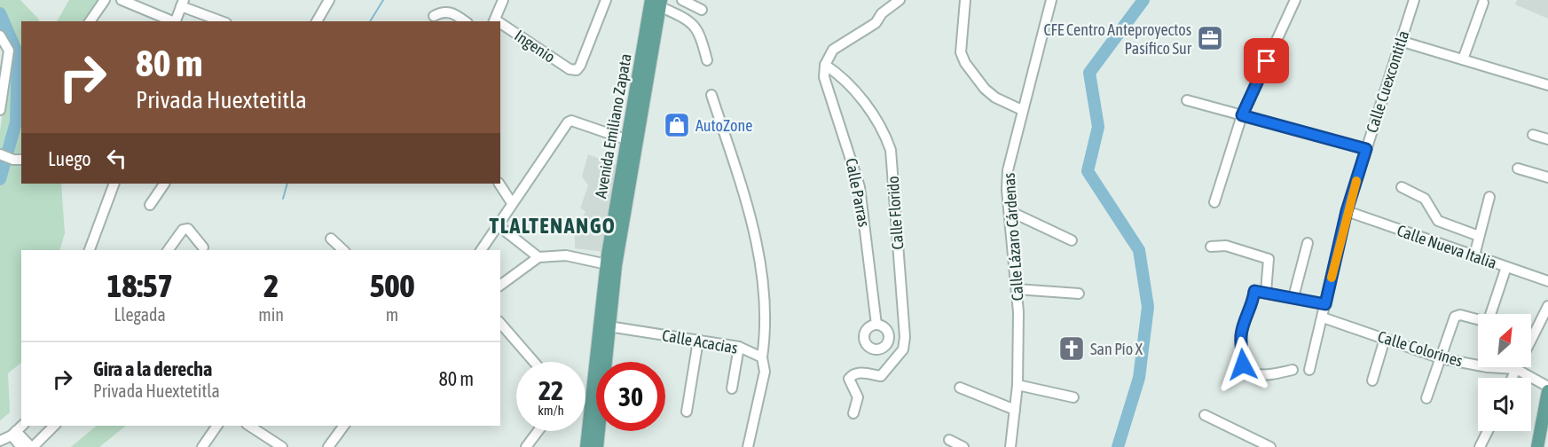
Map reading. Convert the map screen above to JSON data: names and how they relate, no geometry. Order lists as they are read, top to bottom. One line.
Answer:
{"streets":{"main road":["Avenida Emiliano Zapata"],"street":["Ingenio","Calle Cuexcontitla","Calle Parras","Calle Florido","Calle Lázaro Cárdenas","Calle Nueva Italia","Calle Acacias","Calle Colorines"]},"crossings":[["Calle Cuexcontitla","Calle Nueva Italia"],["Calle Cuexcontitla","Calle Colorines"],["Avenida Emiliano Zapata","Calle Acacias"],["Calle Parras","Calle Florido"]],"districts":["TLALTENANGO"],"places":{"office":["CFE Centro Anteproyectos Pasífico Sur"],"shop":["AutoZone"],"church":["San Pío X"]},"north":"top right","page":{"turn":["80 m","Privada Huextetitla"],"then":"Luego","eta":["18:57","Llegada","2","min","500","m"],"list":[{"name":"Gira a la derecha","note":"Privada Huextetitla","value":"80 m"}],"speed":"22 km/h","limit":"30"}}
